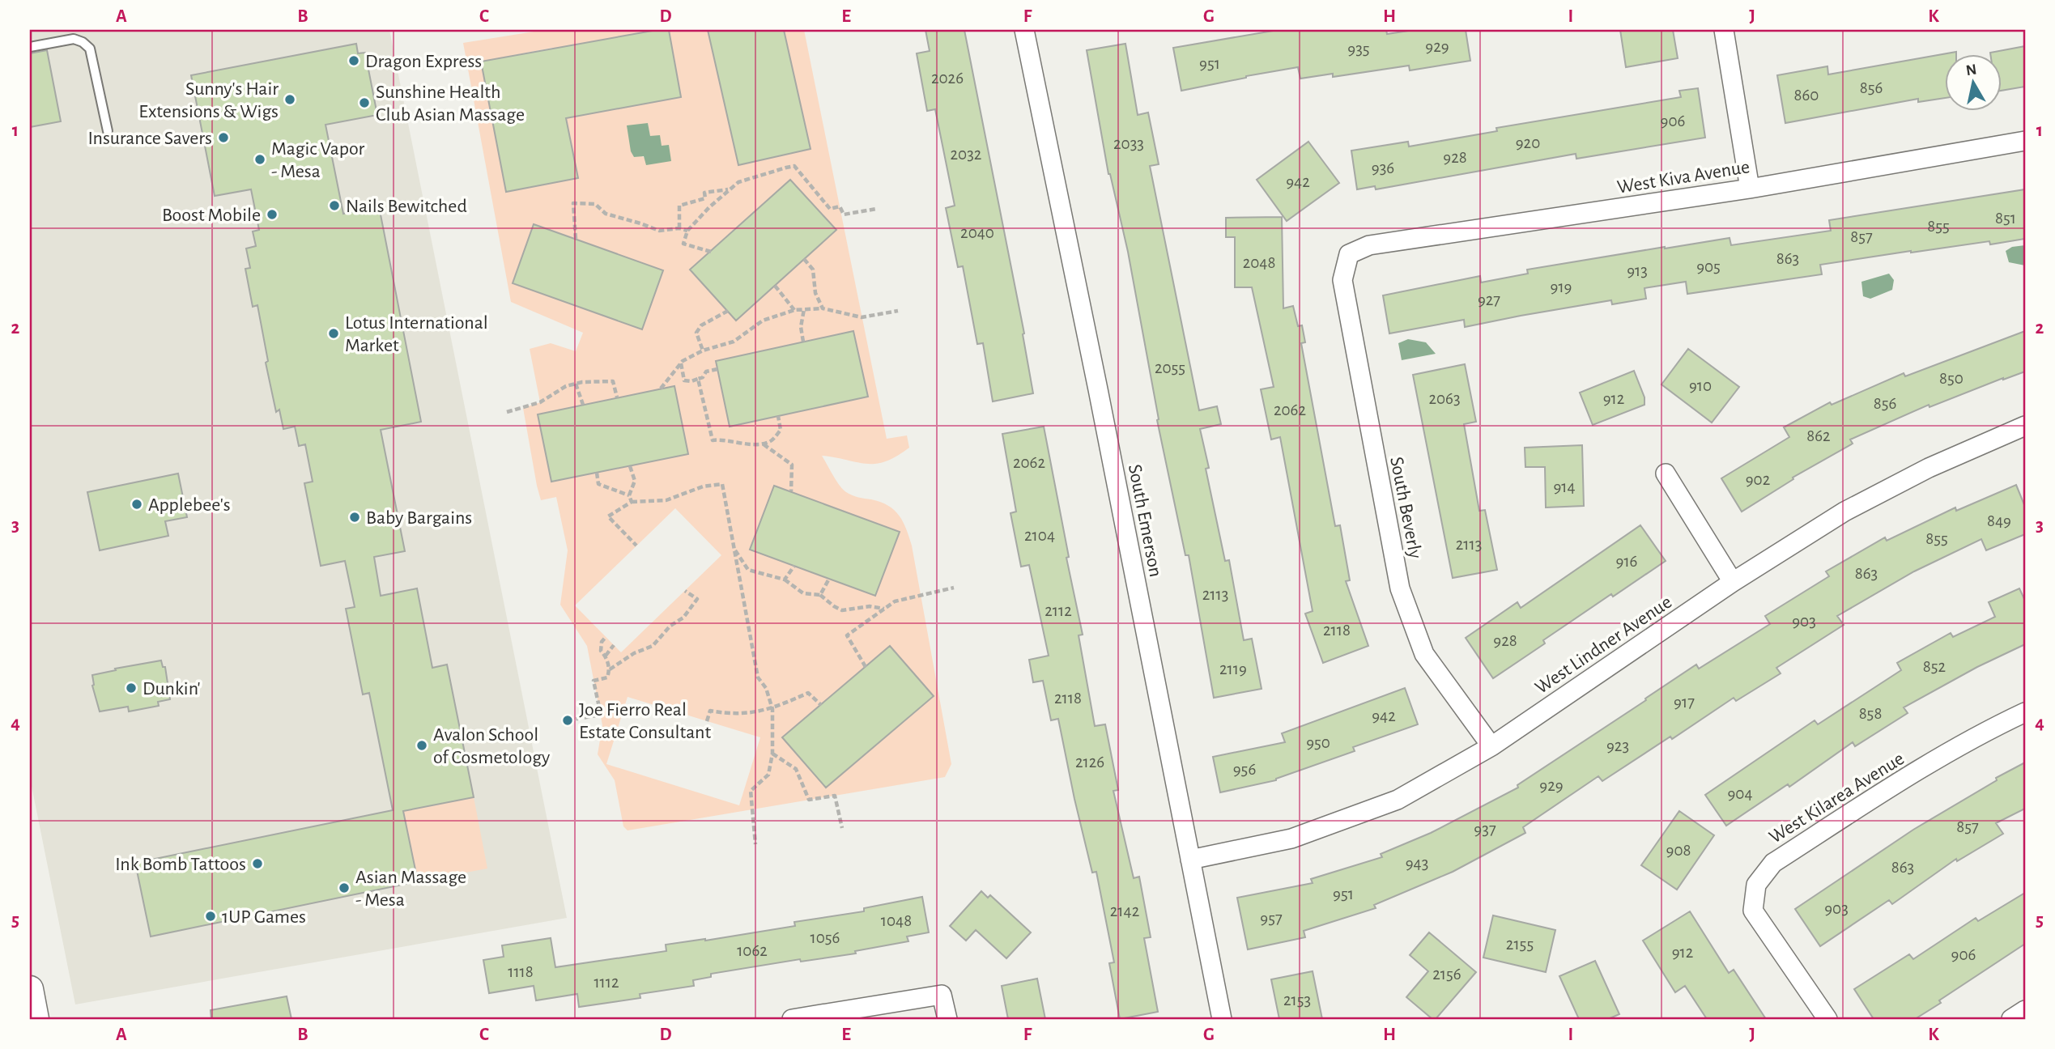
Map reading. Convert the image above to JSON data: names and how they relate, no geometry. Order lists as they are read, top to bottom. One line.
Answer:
{"streets":{"street":["West Kiva Avenue","South Beverly","South Emerson","West Lindner Avenue","West Kilarea Avenue"]},"crossings":[["West Kiva Avenue","South Beverly"],["South Beverly","West Lindner Avenue"],["South Emerson","West Lindner Avenue"]],"places":["Dragon Express","Sunny's Hair Extensions & Wigs","Sunshine Health Club Asian Massage","Insurance Savers","Magic Vapor - Mesa","Nails Bewitched","Boost Mobile","Lotus International Market","Applebee's","Baby Bargains","Dunkin'","Joe Fierro Real Estate Consultant","Avalon School of Cosmetology","Ink Bomb Tattoos","Asian Massage - Mesa","1UP Games"],"house_numbers":["929","935","951","2026","856","860","906","920","2033","2032","928","936","942","851","855","2040","857","863","2048","905","913","919","927","2055","850","910","2063","912","856","2062","862","2062","902","914","849","2104","855","2113","916","863","2113","2112","903","2118","928","852","2119","2118","917","858","942","950","923","2126","956","929","904","857","937","908","943","863","951","903","2142","957","1048","1056","2155","1062","912","906","1118","2156","1112","2153"],"north":"top","grid":{"columns":["A","B","C","D","E","F","G","H","I","J","K"],"rows":["1","2","3","4","5"]}}
